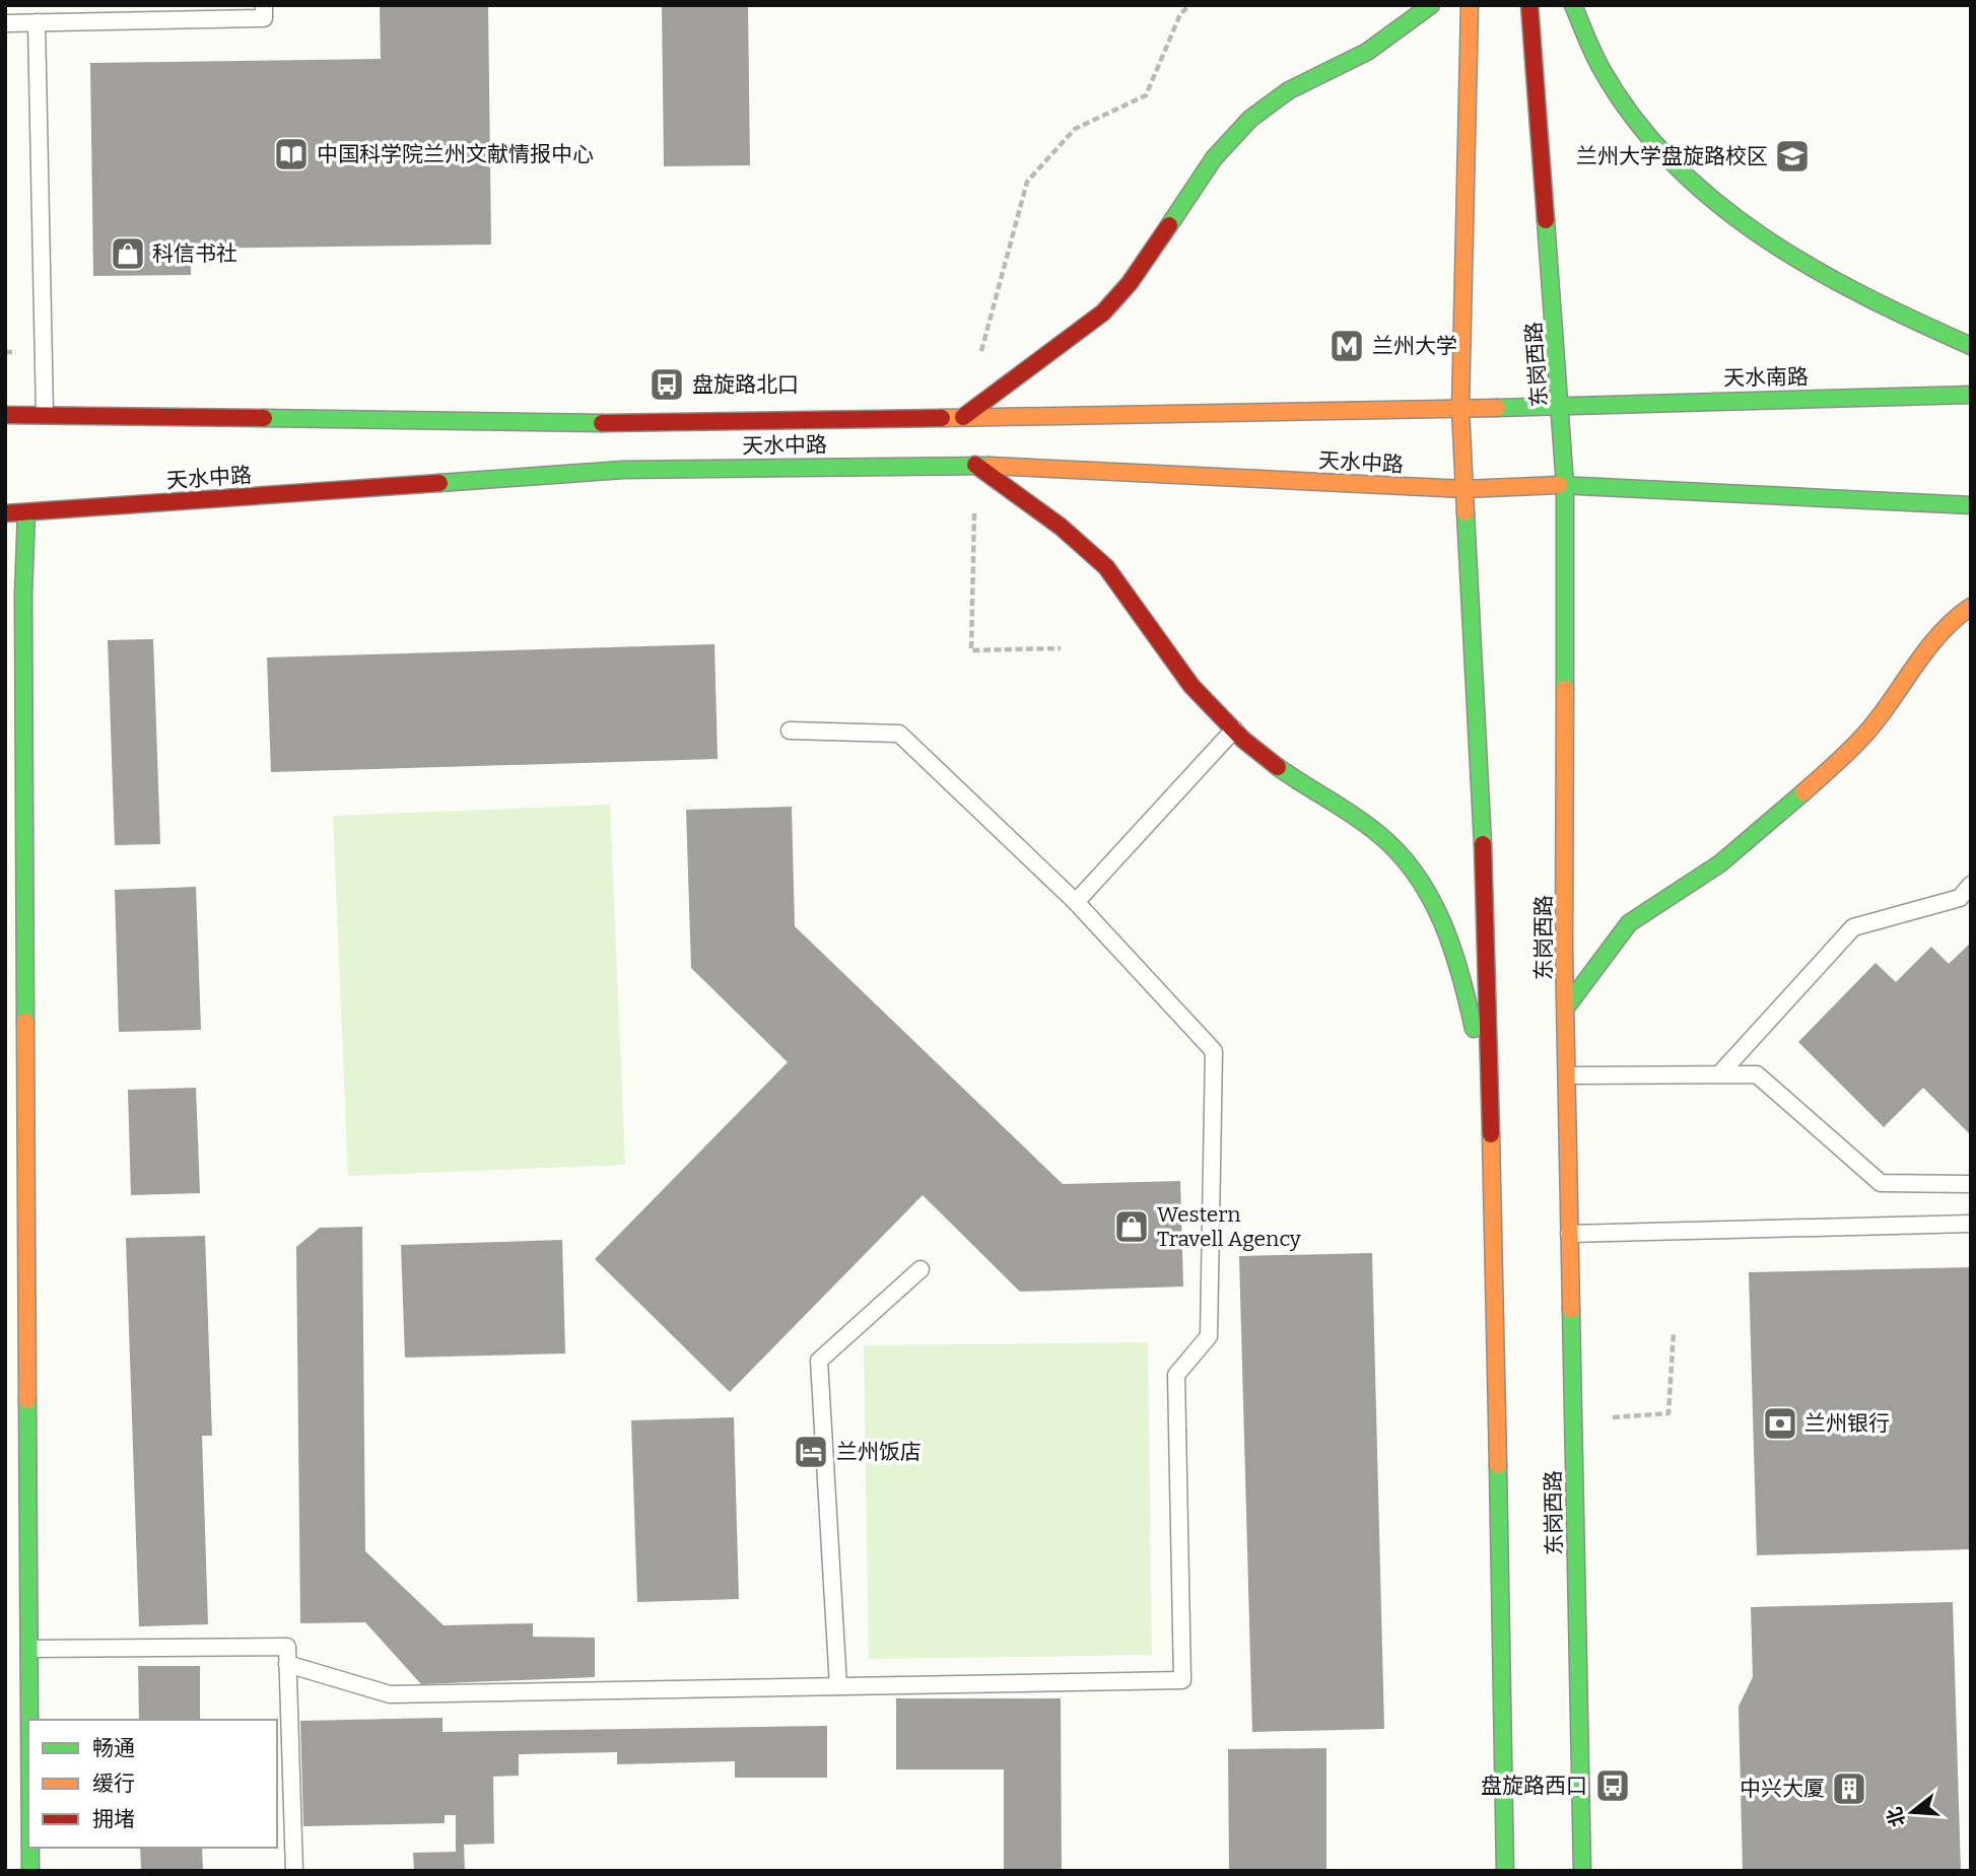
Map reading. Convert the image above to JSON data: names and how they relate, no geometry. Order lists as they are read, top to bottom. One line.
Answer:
{"streets":{"main road":["东岗西路","天水南路","天水中路"]},"crossings":[["东岗西路","天水南路"],["东岗西路","天水中路"],["天水南路","天水中路"]],"places":{"library":["中国科学院兰州文献情报中心"],"school or university":["兰州大学盘旋路校区"],"shop":["科信书社","Western Travell Agency"],"metro station":["兰州大学"],"bus stop":["盘旋路北口","盘旋路西口"],"bank":["兰州银行"],"hotel":["兰州饭店"],"building":["中兴大厦"]},"legend":["畅通","缓行","拥堵"],"north":"left"}
